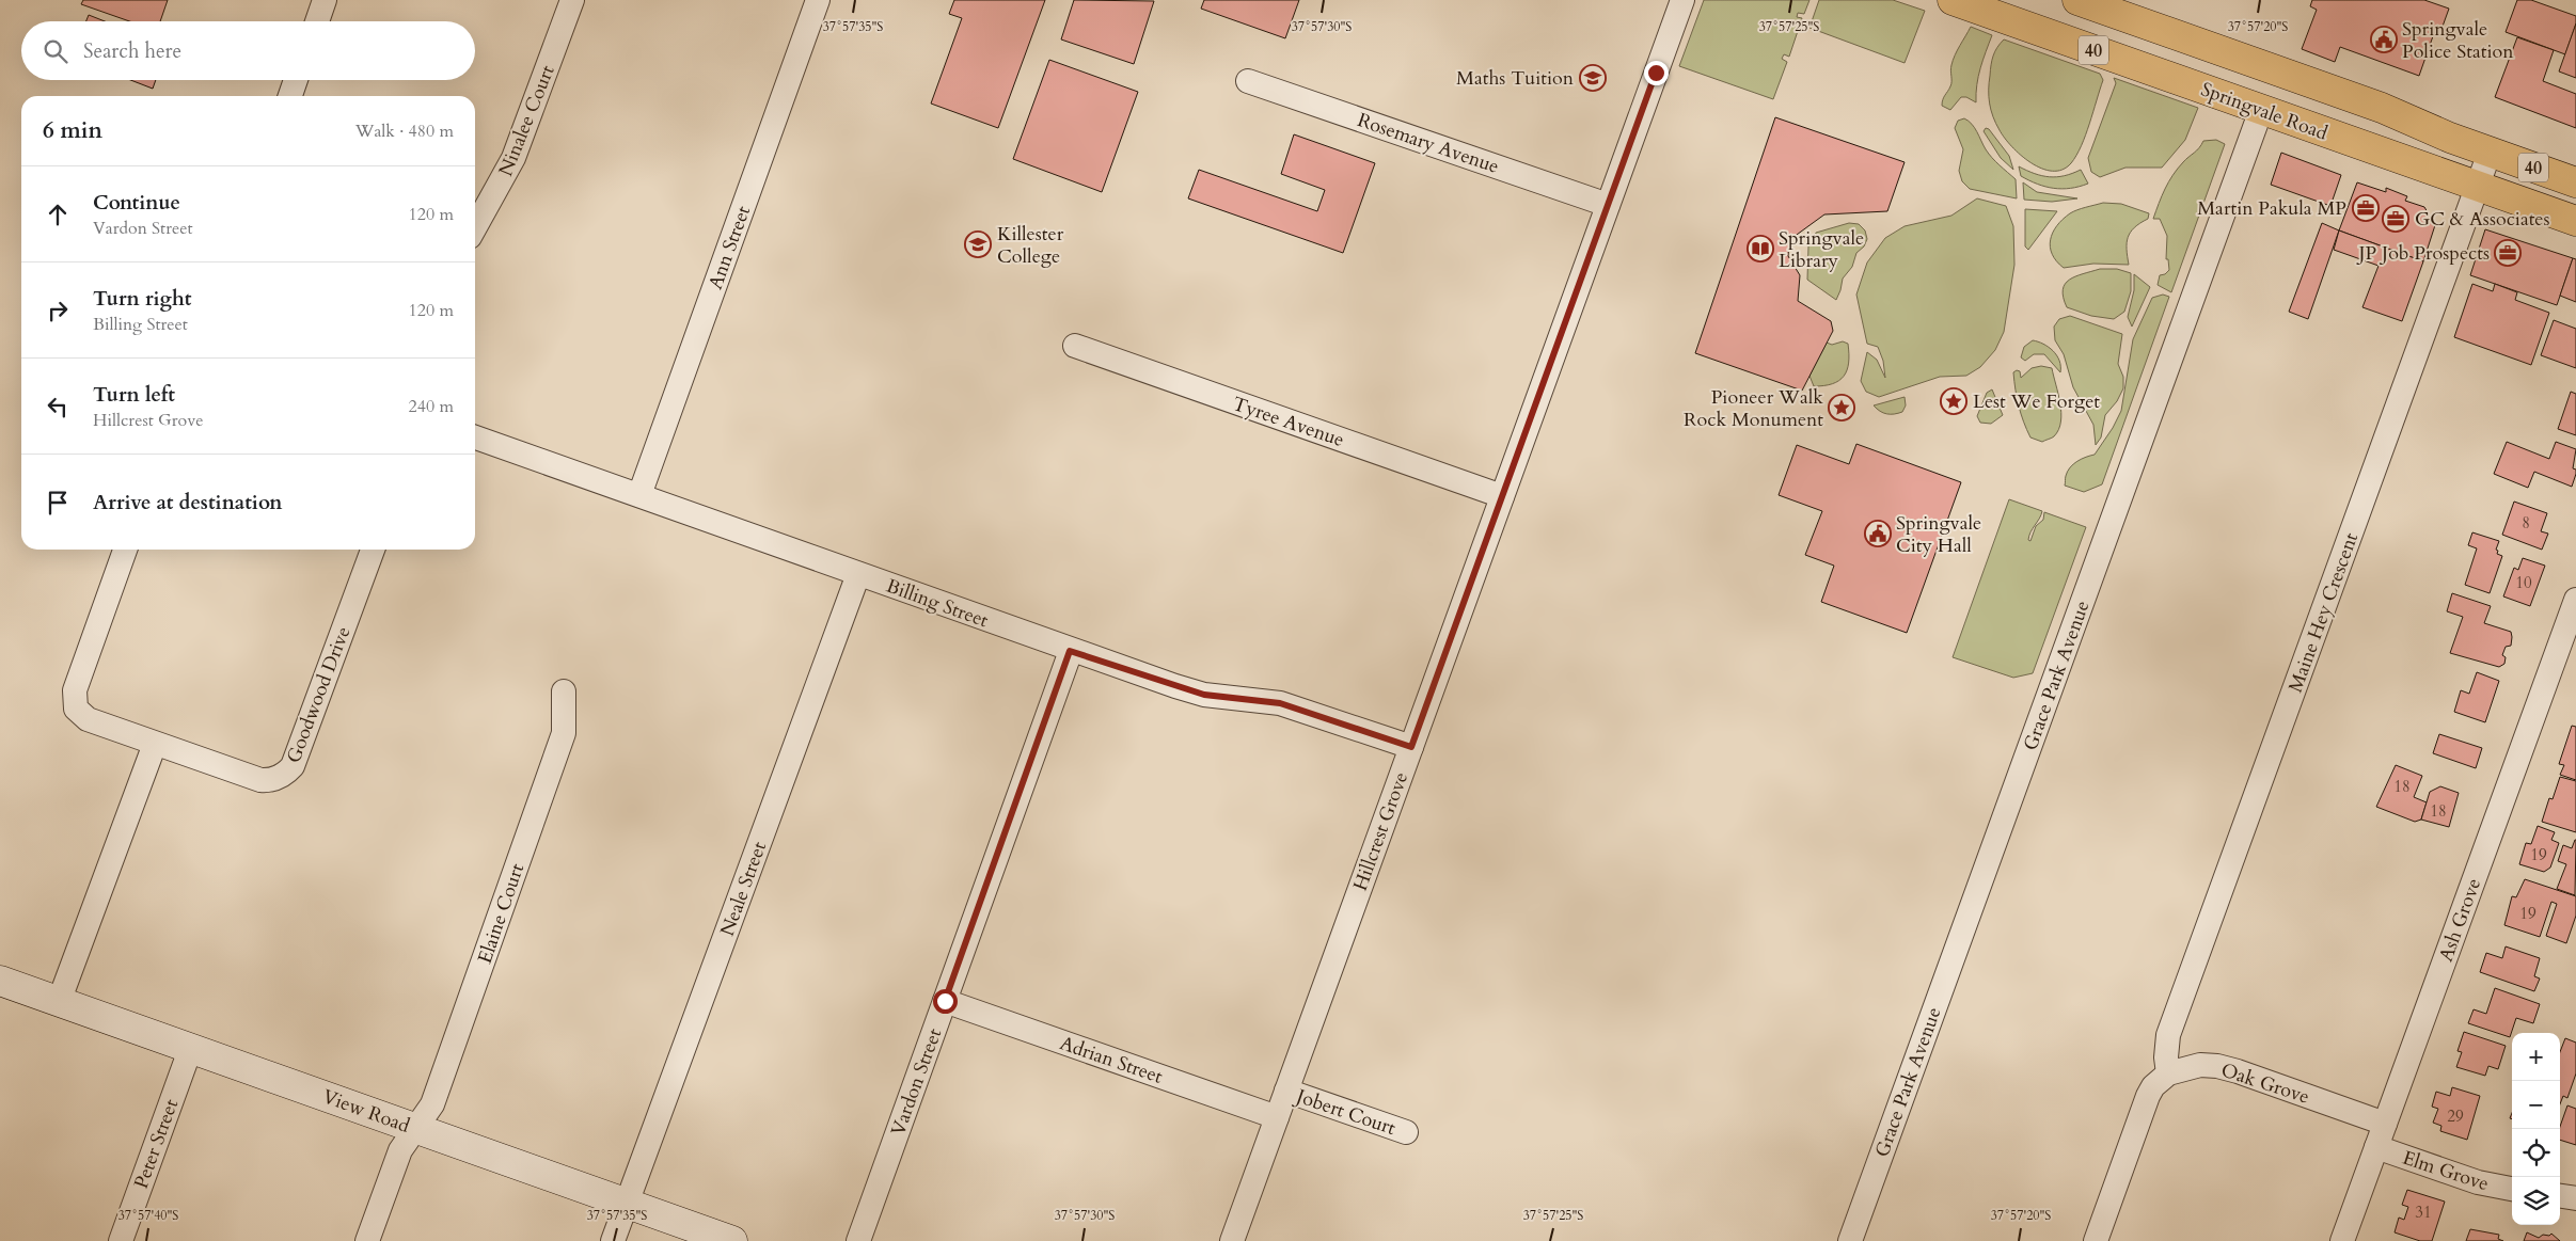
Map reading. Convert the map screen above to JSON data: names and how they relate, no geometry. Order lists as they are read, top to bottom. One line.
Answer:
{"streets":{"highway":["40","Springvale Road"],"street":["Ninalee Court","Rosemary Avenue","Ann Street","Tyree Avenue","Billing Street","Maine Hey Crescent","Grace Park Avenue","Goodwood Drive","Hillcrest Grove","Neale Street","Elaine Court","Ash Grove","Adrian Street","Vardon Street","Oak Grove","View Road","Jobert Court","Peter Street","Elm Grove"]},"crossings":[["40","Maine Hey Crescent"],["Springvale Road","Maine Hey Crescent"],["Springvale Road","Grace Park Avenue"],["Rosemary Avenue","Hillcrest Grove"],["Ann Street","Billing Street"],["Tyree Avenue","Hillcrest Grove"],["Billing Street","Hillcrest Grove"],["Billing Street","Neale Street"],["Billing Street","Vardon Street"],["Maine Hey Crescent","Oak Grove"],["Hillcrest Grove","Adrian Street"],["Hillcrest Grove","Jobert Court"],["Neale Street","View Road"],["Elaine Court","View Road"],["Ash Grove","Oak Grove"],["Ash Grove","Elm Grove"],["Adrian Street","Vardon Street"],["View Road","Peter Street"]],"places":{"public building":["Springvale Police Station","Springvale City Hall"],"school or university":["Maths Tuition","Killester College"],"office":["Martin Pakula MP","GC & Associates","JP Job Prospects"],"library":["Springvale Library"],"place":["Lest We Forget","Pioneer Walk Rock Monument"]},"house_numbers":["8","10","18","18","19","19","29","31"],"page":{"search":"Search here","heading":["6 min","Walk · 480 m"],"list":[["Continue","Vardon Street","120 m"],["Turn right","Billing Street","120 m"],["Turn left","Hillcrest Grove","240 m"],"Arrive at destination"],"map_buttons":["+","−"]},"coordinates":["37°57'35\"S","37°57'30\"S","37°57'25\"S","37°57'20\"S","37°57'40\"S"]}
